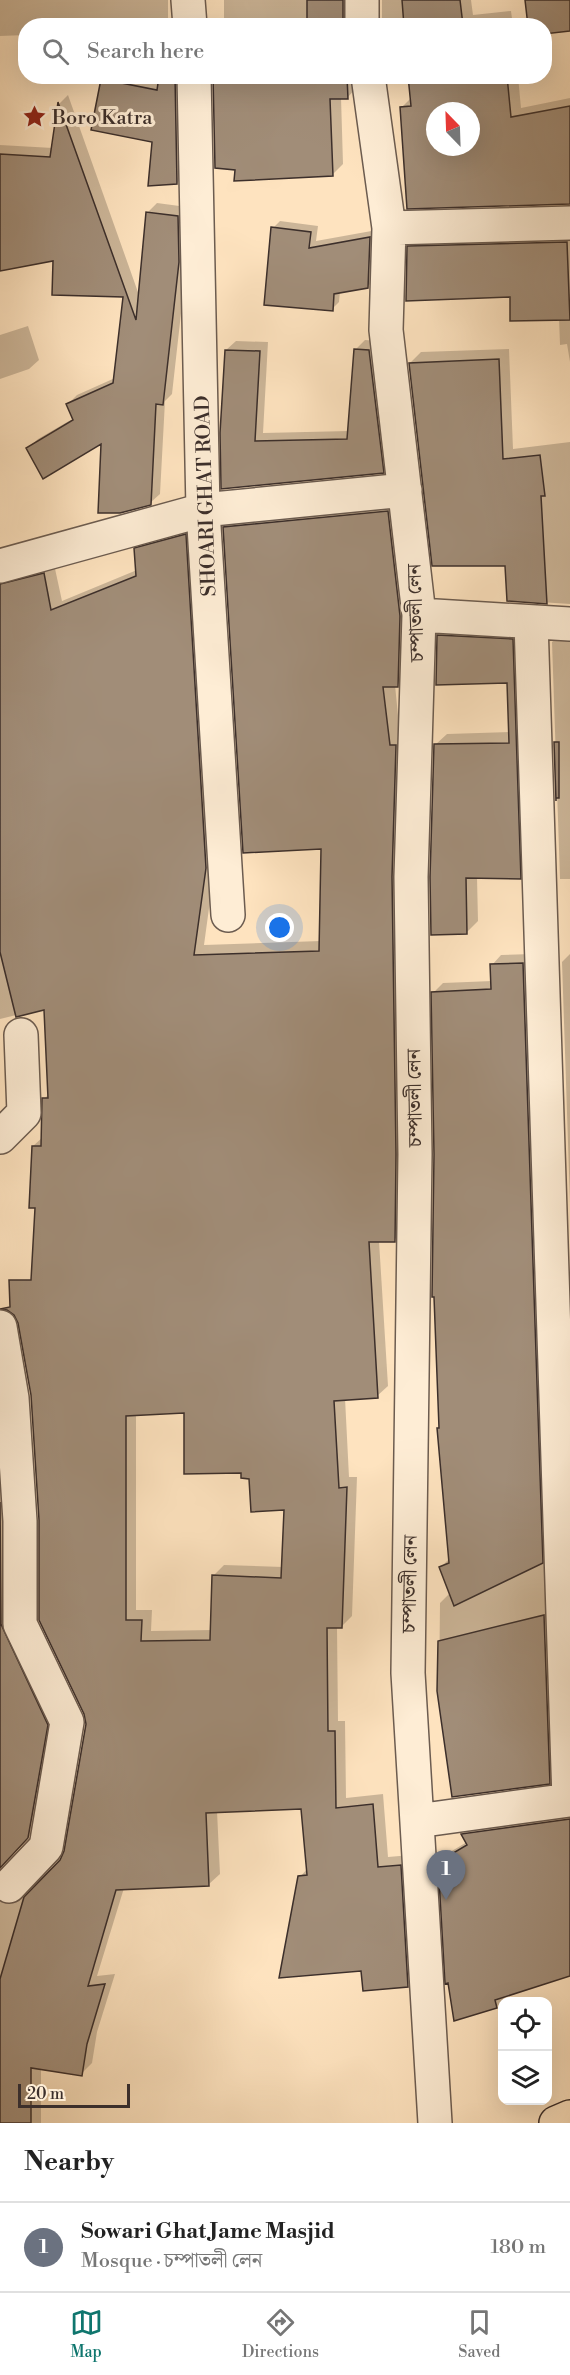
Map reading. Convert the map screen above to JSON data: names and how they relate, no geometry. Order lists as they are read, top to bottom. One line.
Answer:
{"streets":{"street":["SHOARI GHAT ROAD","চম্পাতলী লেন"]},"places":{"place":["Boro Katra"]},"scale_bar":"20 m","north":"top left","page":{"search":"Search here","pins":"1","scale":"20 m","heading":"Nearby","list":[{"mark":"1","name":"Sowari Ghat Jame Masjid","note":"Mosque · চম্পাতলী লেন","value":"180 m"}],"nav":["Map","Directions","Saved"]}}
